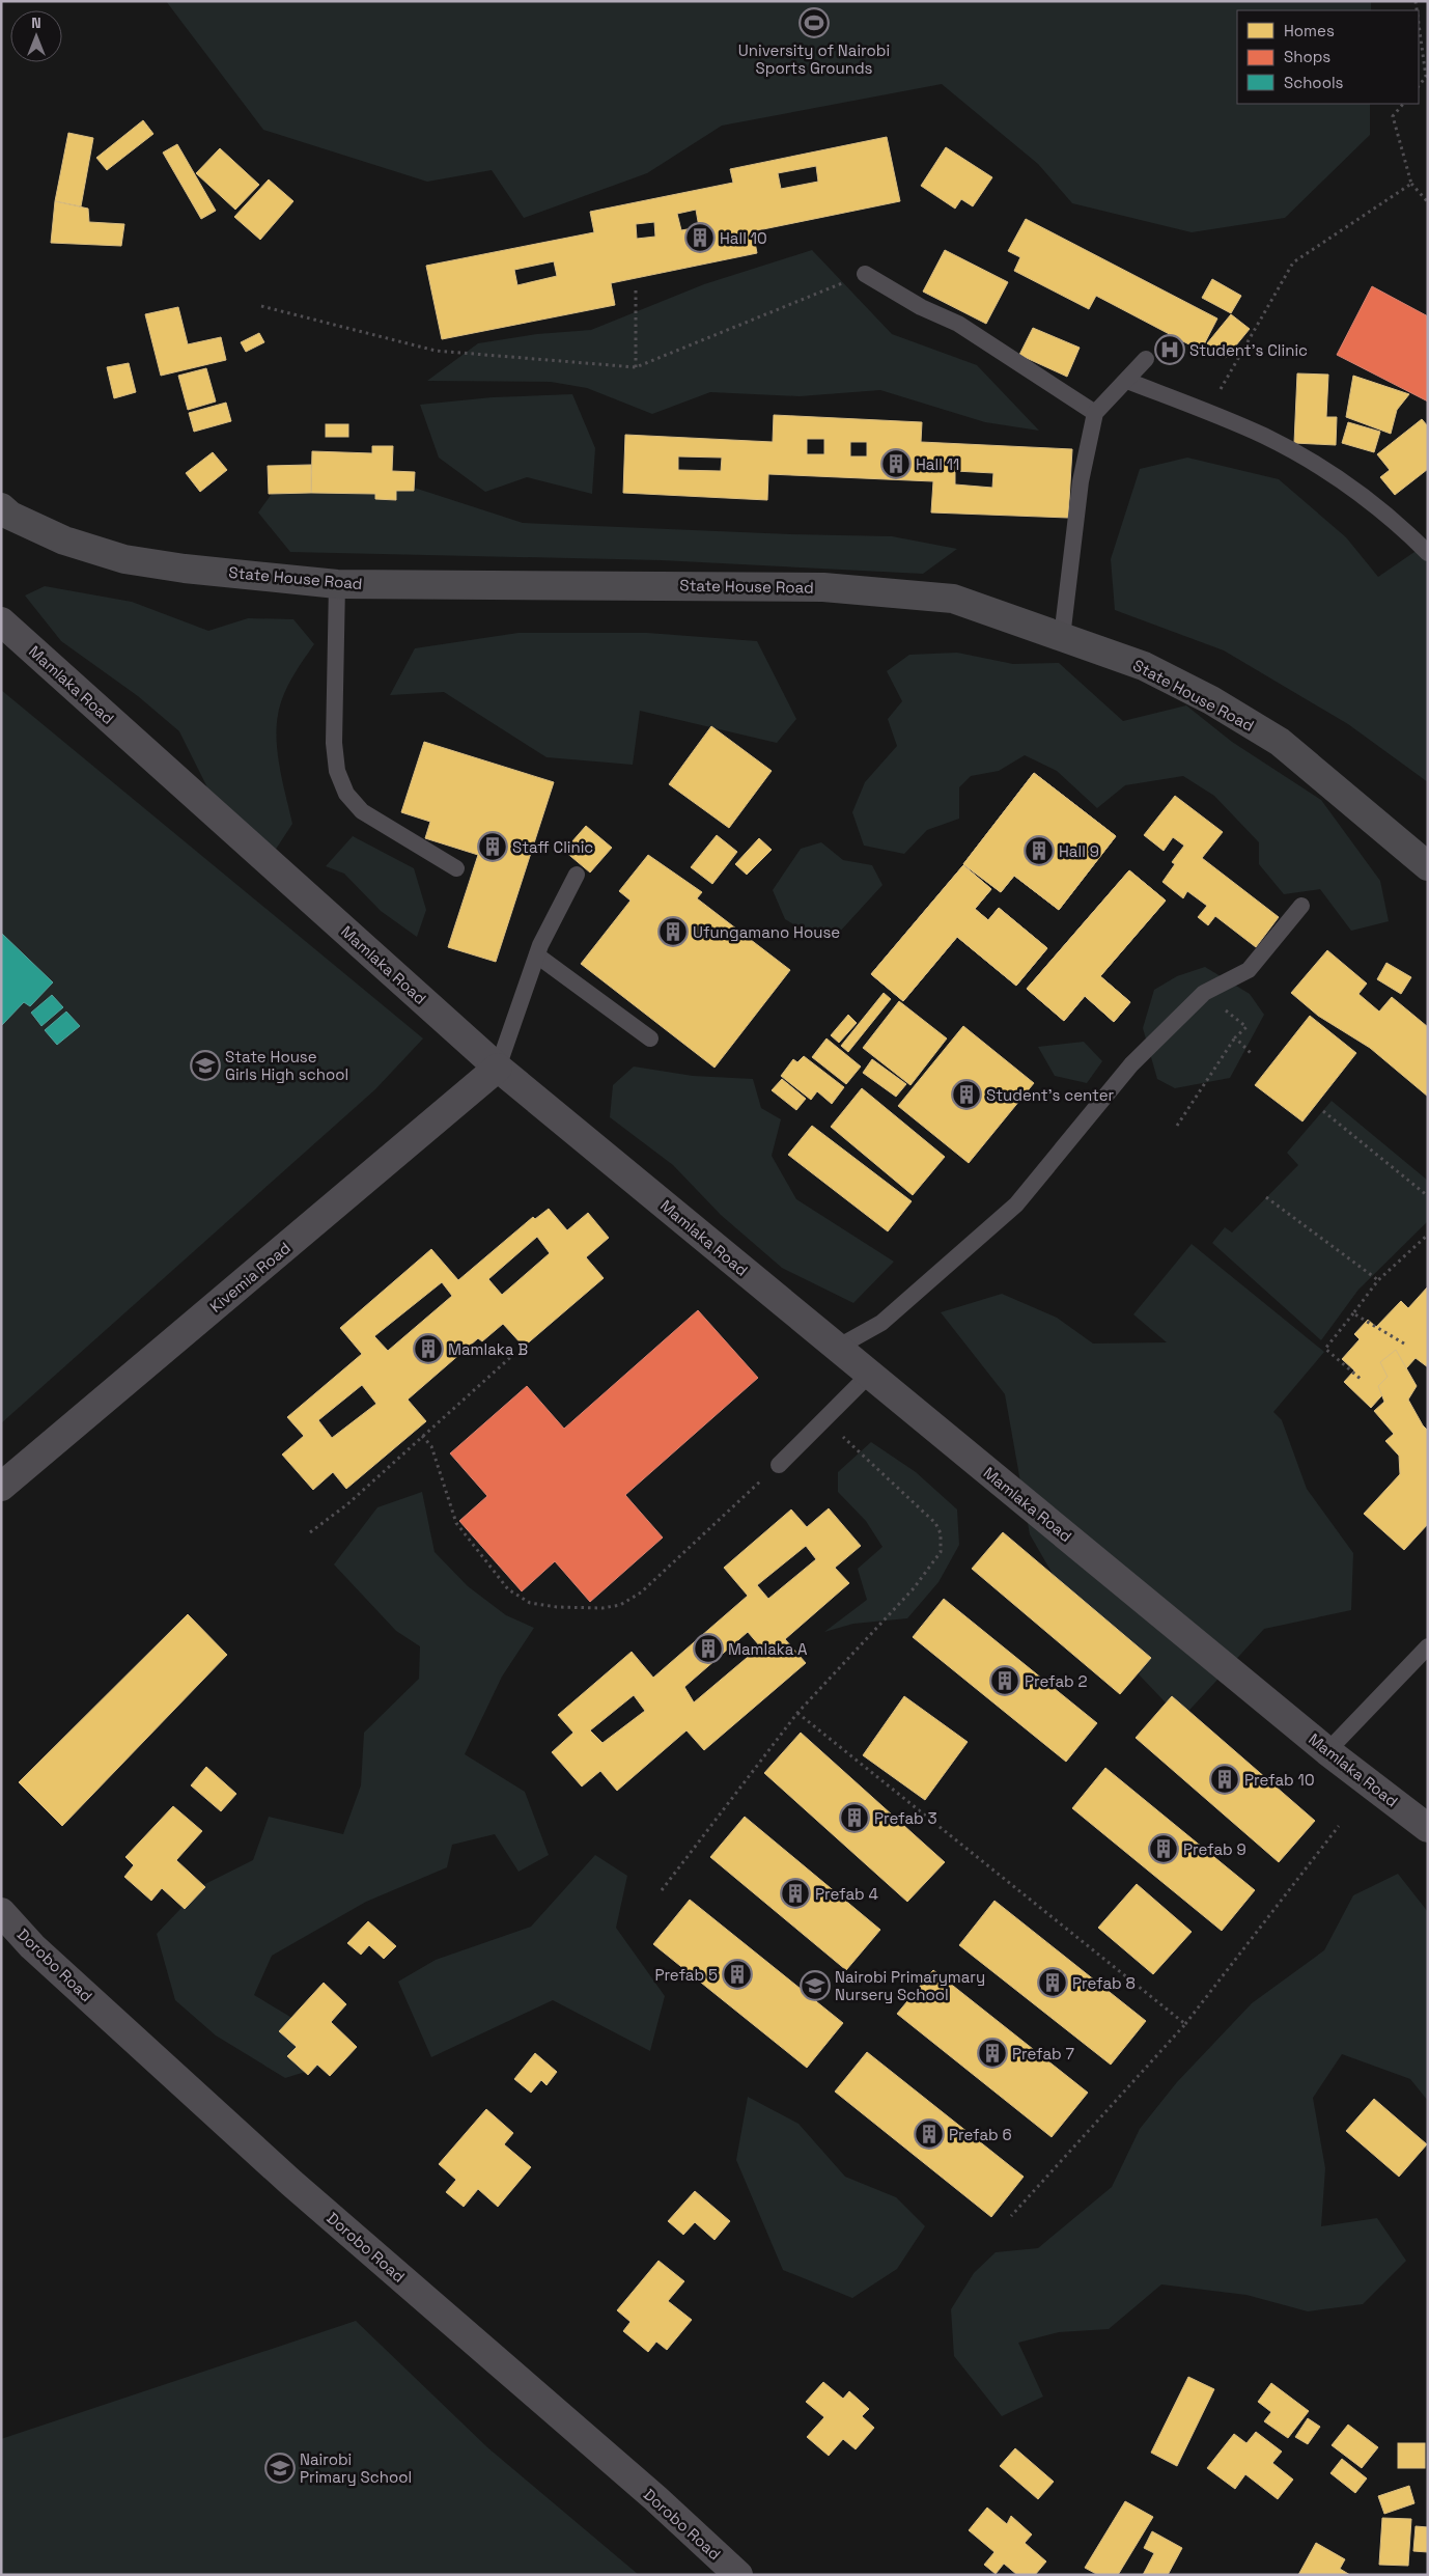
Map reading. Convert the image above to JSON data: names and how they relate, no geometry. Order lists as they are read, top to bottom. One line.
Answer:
{"streets":{"street":["State House Road","Mamlaka Road","Kivemia Road","Dorobo Road"]},"crossings":[["Mamlaka Road","Kivemia Road"]],"places":{"sports":["University of Nairobi Sports Grounds"],"building":["Hall 10","Hall 11","Staff Clinic","Hall 9","Ufungamano House","Student's center","Mamlaka B","Mamlaka A","Prefab 2","Prefab 10","Prefab 3","Prefab 9","Prefab 4","Prefab 5","Prefab 8","Prefab 7","Prefab 6"],"hospital":["Student's Clinic"],"school or university":["State House Girls High school","Nairobi Primarymary Nursery School","Nairobi Primary School"]},"legend":["Homes","Shops","Schools"],"north":"top"}
